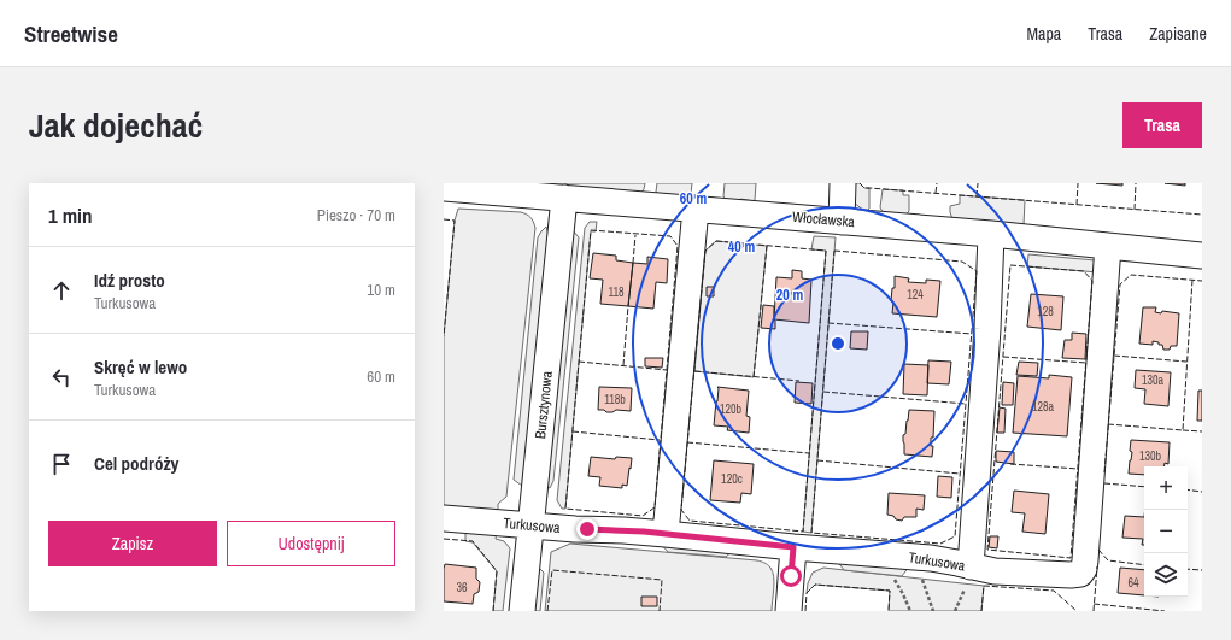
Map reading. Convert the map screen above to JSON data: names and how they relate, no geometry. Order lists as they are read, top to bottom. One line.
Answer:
{"streets":{"street":["Włocławska","Bursztynowa","Turkusowa"]},"crossings":[["Włocławska","Bursztynowa"],["Włocławska","Turkusowa"],["Bursztynowa","Turkusowa"]],"house_numbers":["118","124","128","130a","118b","128a","120b","130b","120c","64","36"],"page":{"header":"Streetwise","nav":["Mapa","Trasa","Zapisane"],"title":"Jak dojechać","buttons":["Trasa",["Zapisz","Udostępnij"]],"heading":["1 min","Pieszo · 70 m"],"list":[["Idź prosto","Turkusowa","10 m"],["Skręć w lewo","Turkusowa","60 m"],"Cel podróży"],"map_buttons":["+","−"]},"rings":["60 m","40 m","20 m"]}
